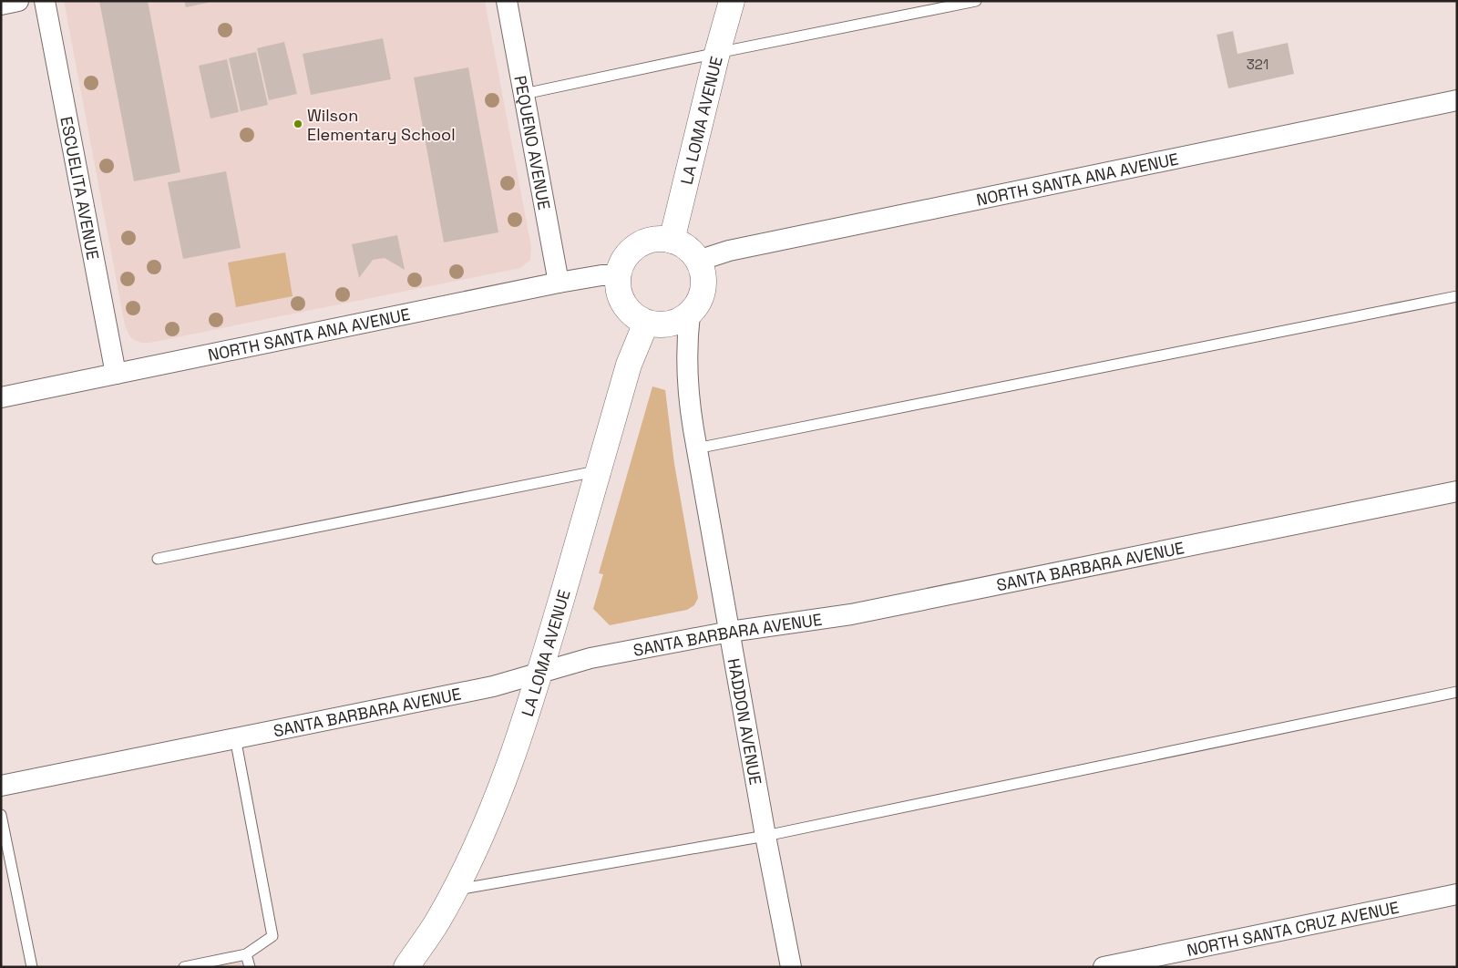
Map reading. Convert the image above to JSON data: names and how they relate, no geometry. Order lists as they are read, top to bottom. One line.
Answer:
{"streets":{"main road":["LA LOMA AVENUE"],"street":["PEQUENO AVENUE","NORTH SANTA ANA AVENUE","ESCUELITA AVENUE","SANTA BARBARA AVENUE","HADDON AVENUE","NORTH SANTA CRUZ AVENUE"]},"crossings":[["LA LOMA AVENUE","NORTH SANTA ANA AVENUE"],["LA LOMA AVENUE","SANTA BARBARA AVENUE"],["LA LOMA AVENUE","HADDON AVENUE"],["PEQUENO AVENUE","NORTH SANTA ANA AVENUE"],["NORTH SANTA ANA AVENUE","ESCUELITA AVENUE"],["NORTH SANTA ANA AVENUE","HADDON AVENUE"],["SANTA BARBARA AVENUE","HADDON AVENUE"]],"places":["Wilson Elementary School"],"house_numbers":["321"]}
